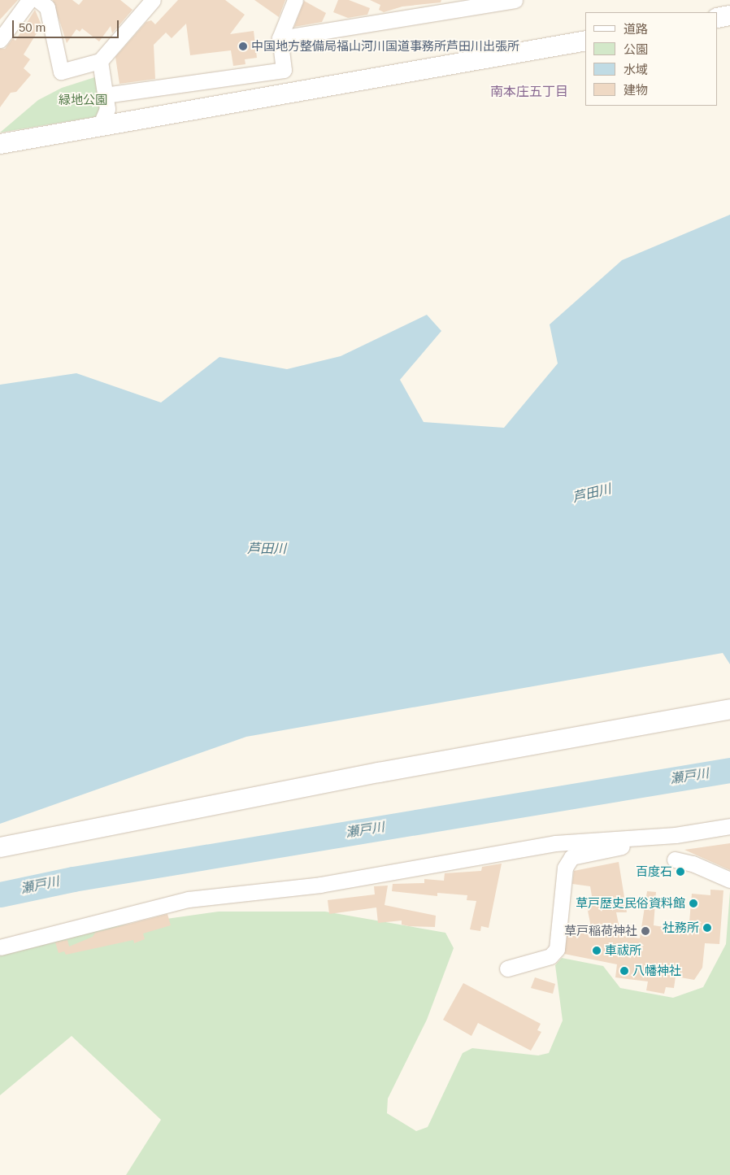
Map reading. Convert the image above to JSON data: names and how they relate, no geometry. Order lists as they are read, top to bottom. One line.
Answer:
{"districts":["南本庄五丁目"],"water":["芦田川","瀬戸川"],"parks":["緑地公園"],"places":["中国地方整備局福山河川国道事務所芦田川出張所","百度石","草戸歴史民俗資料館","社務所","草戸稲荷神社","車祓所","八幡神社"],"legend":["道路","公園","水域","建物"],"scale_bar":"50 m"}
